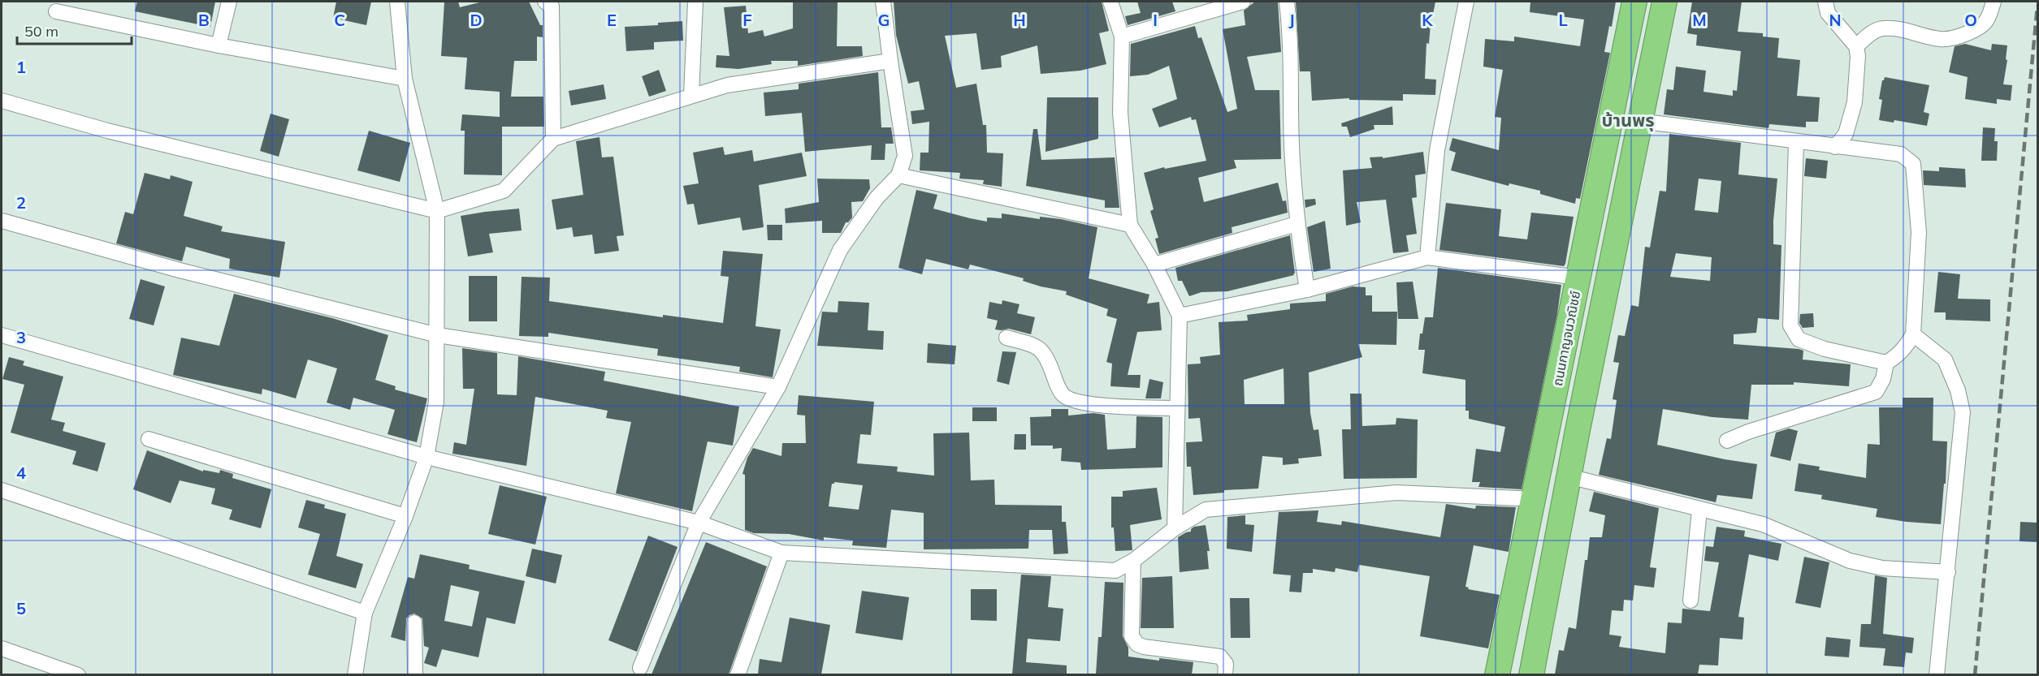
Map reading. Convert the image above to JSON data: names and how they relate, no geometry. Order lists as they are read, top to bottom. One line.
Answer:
{"streets":{"highway":["ถนนกาญจนวณิชย์"]},"districts":["บ้านพรุ"],"scale_bar":"50 m","grid":{"columns":["B","C","D","E","F","G","H","I","J","K","L","M","N","O"],"rows":["1","2","3","4","5"]}}
